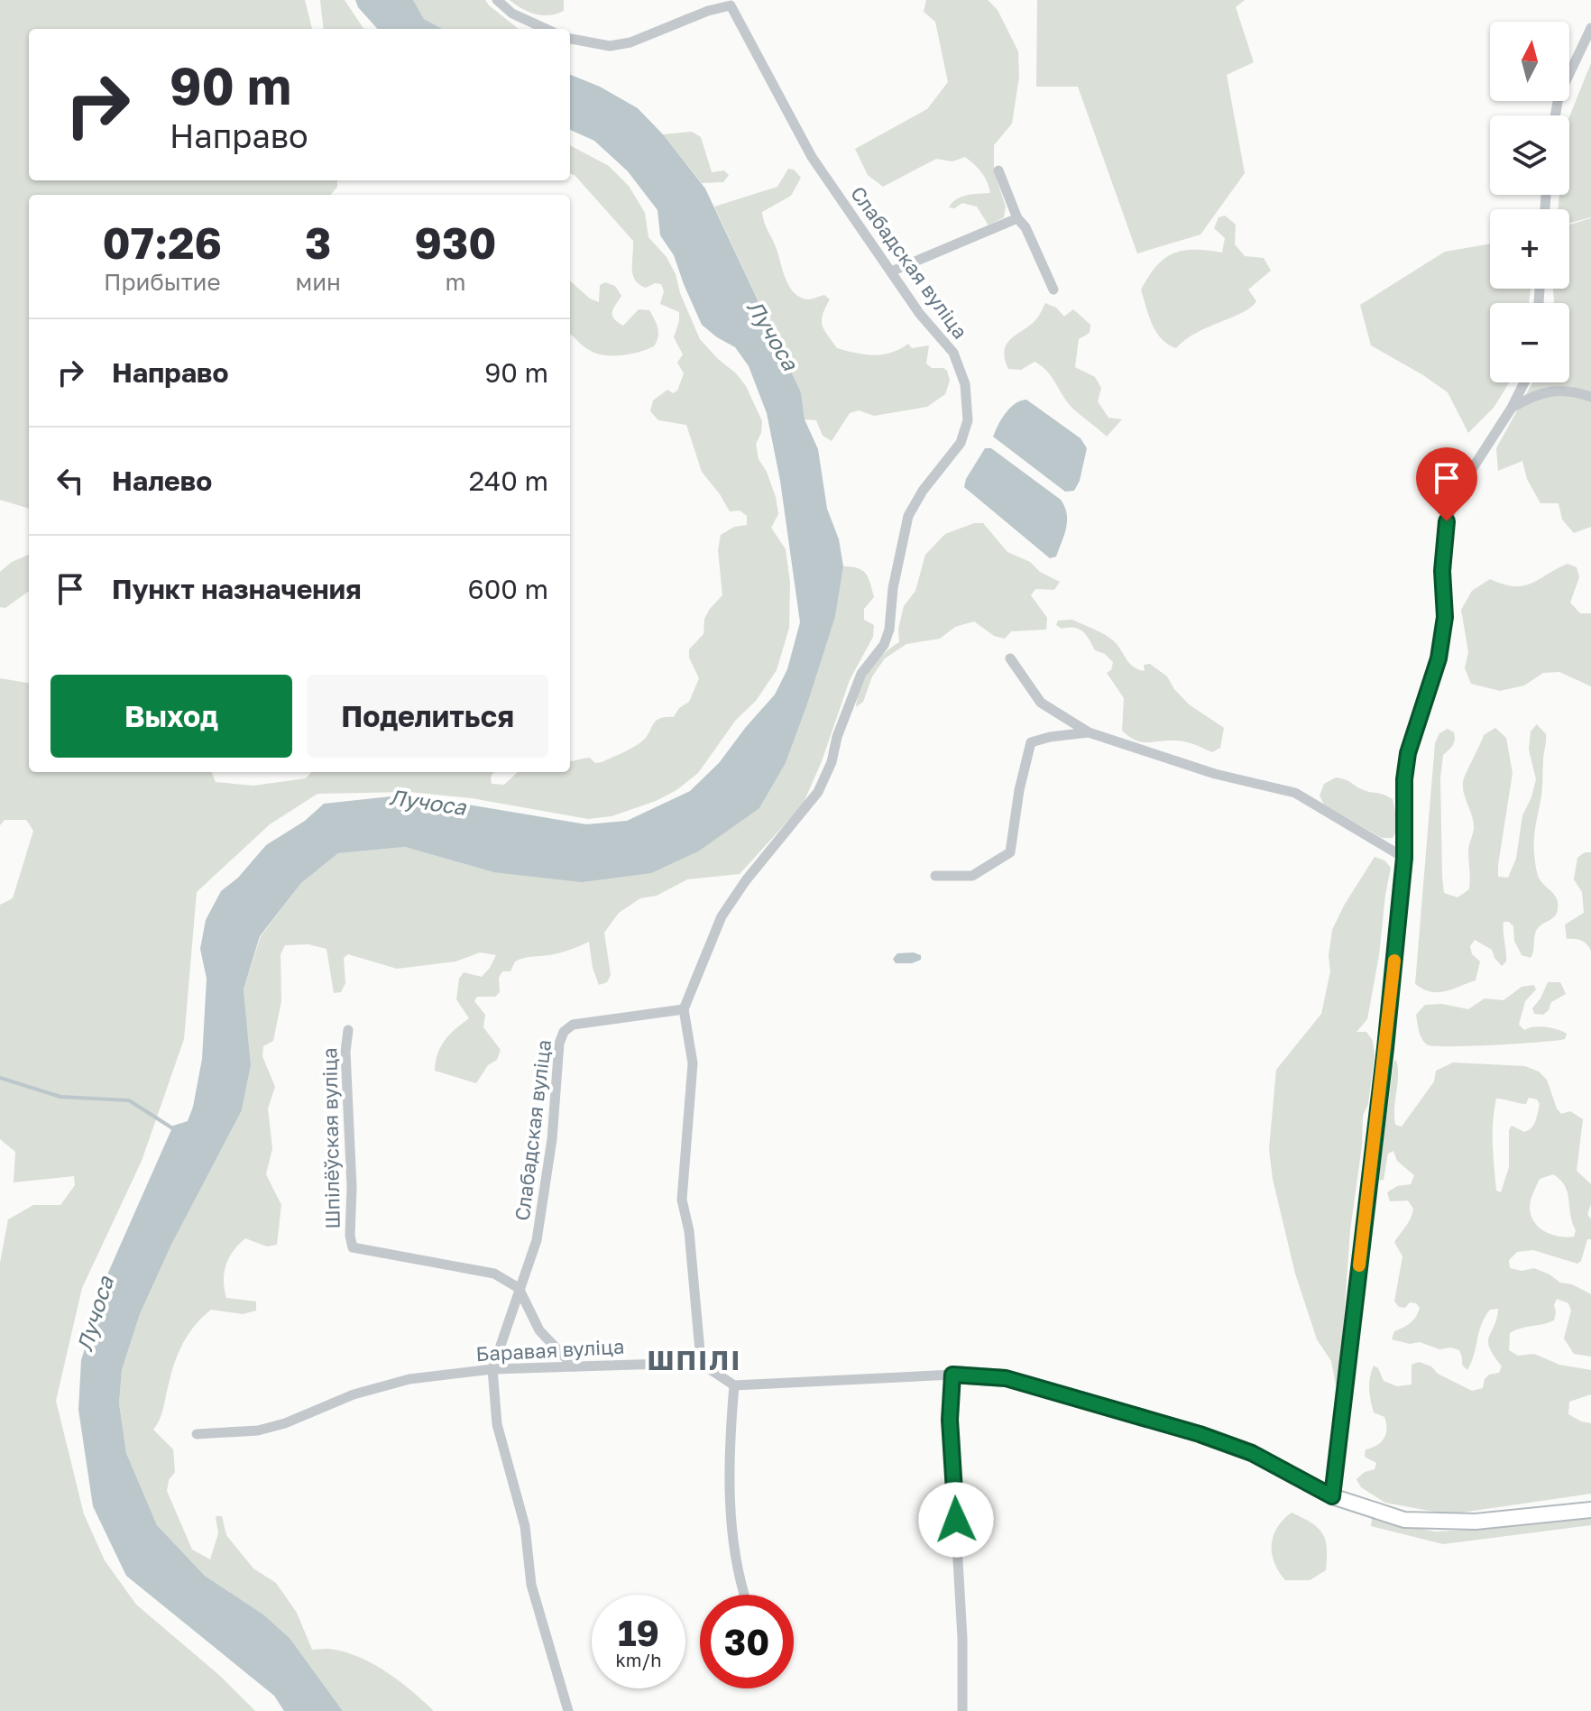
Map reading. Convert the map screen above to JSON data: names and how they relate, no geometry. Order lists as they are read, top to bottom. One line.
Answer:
{"streets":{"street":["Слабадская вуліца","Шпілёўская вуліца","Баравая вуліца"]},"crossings":[["Слабадская вуліца","Шпілёўская вуліца"],["Слабадская вуліца","Баравая вуліца"]],"districts":["ШПІЛІ"],"water":["Лучоса"],"north":"top","page":{"map_buttons":["+","−"],"turn":["90 m","Направо"],"eta":["07:26","Прибытие","3","мин","930","m"],"list":[{"name":"Направо","value":"90 m"},{"name":"Налево","value":"240 m"},{"name":"Пункт назначения","value":"600 m"}],"buttons":["Выход","Поделиться"],"speed":"19 km/h","limit":"30"}}
